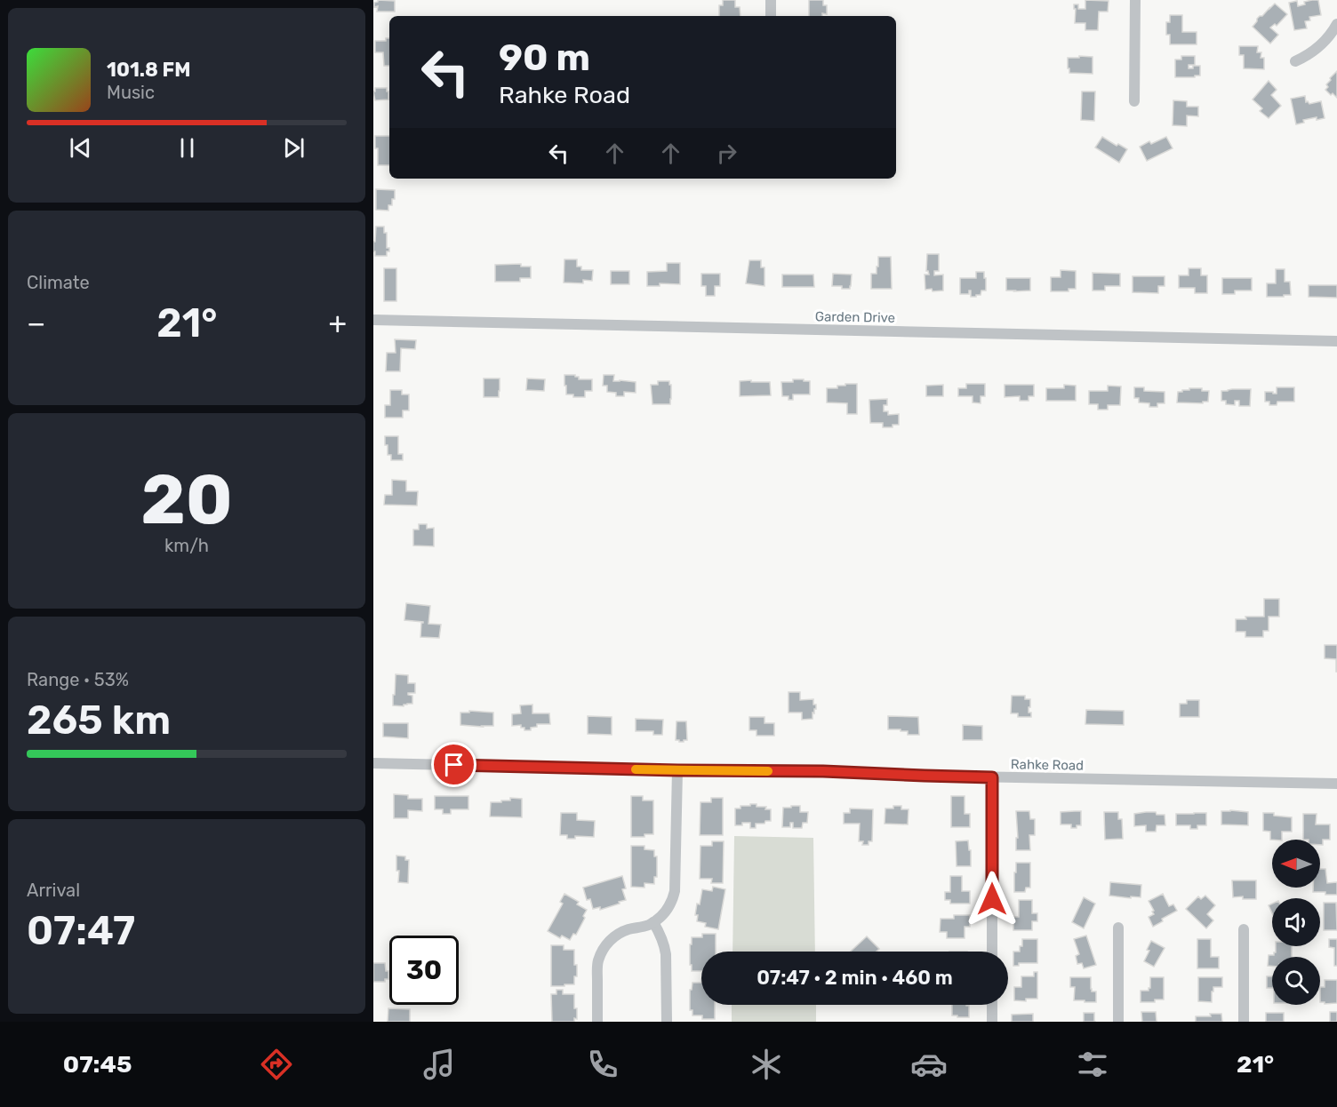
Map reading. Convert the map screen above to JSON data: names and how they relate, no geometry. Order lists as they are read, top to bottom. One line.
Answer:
{"streets":{"street":["Garden Drive","Rahke Road"]},"north":"left","page":{"turn":["90 m","Rahke Road"],"song":["101.8 FM","Music"],"tile":["Climate",["20","km/h"],["Range · 53%","265 km"],["Arrival","07:47"]],"heat":["−","21°","+"],"limit":"30","trip":"07:47 · 2 min · 460 m","tabs":["07:45","21°"]}}
